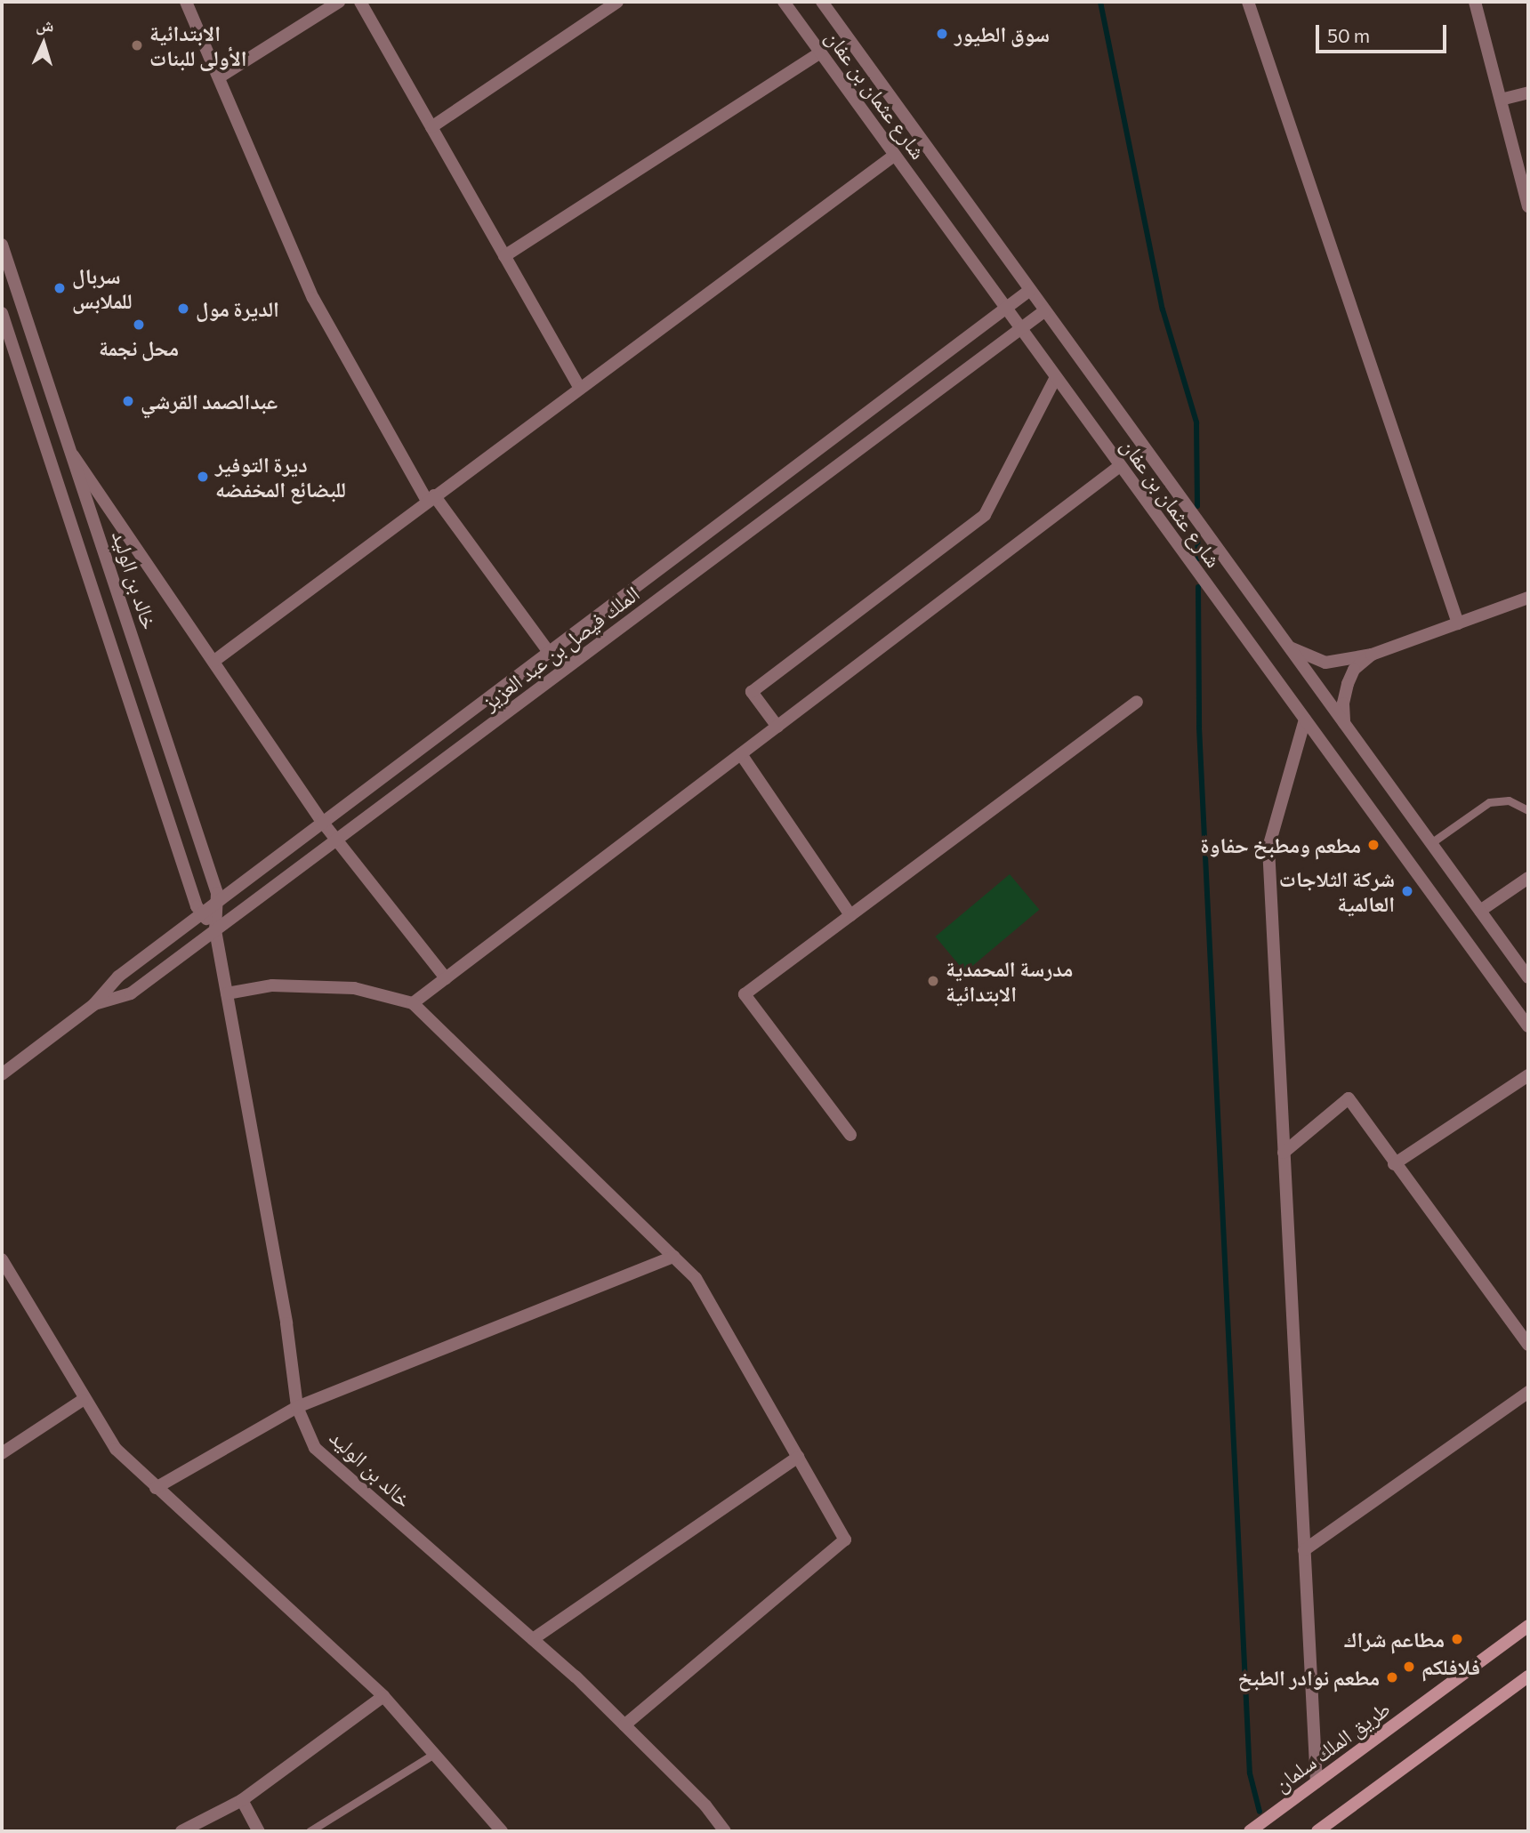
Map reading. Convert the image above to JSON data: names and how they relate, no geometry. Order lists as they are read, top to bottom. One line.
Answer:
{"streets":{"main road":["طريق الملك سلمان"],"street":["شارع عثمان بن عفان","خالد بن الوليد","الملك فيصل بن عبد العزيز"]},"crossings":[["شارع عثمان بن عفان","الملك فيصل بن عبد العزيز"],["خالد بن الوليد","الملك فيصل بن عبد العزيز"]],"places":["سوق الطيور","الابتدائية الأولى للبنات","سربال للملابس","الديرة مول","محل نجمة","عبدالصمد القرشي","ديرة التوفير للبضائع المخفضه","مطعم ومطبخ حفاوة","شركة الثلاجات العالمية","مدرسة المحمدية الابتدائية","مطاعم شراك","فلافلكم","مطعم نوادر الطبخ"],"scale_bar":"50 m","north":"top"}
